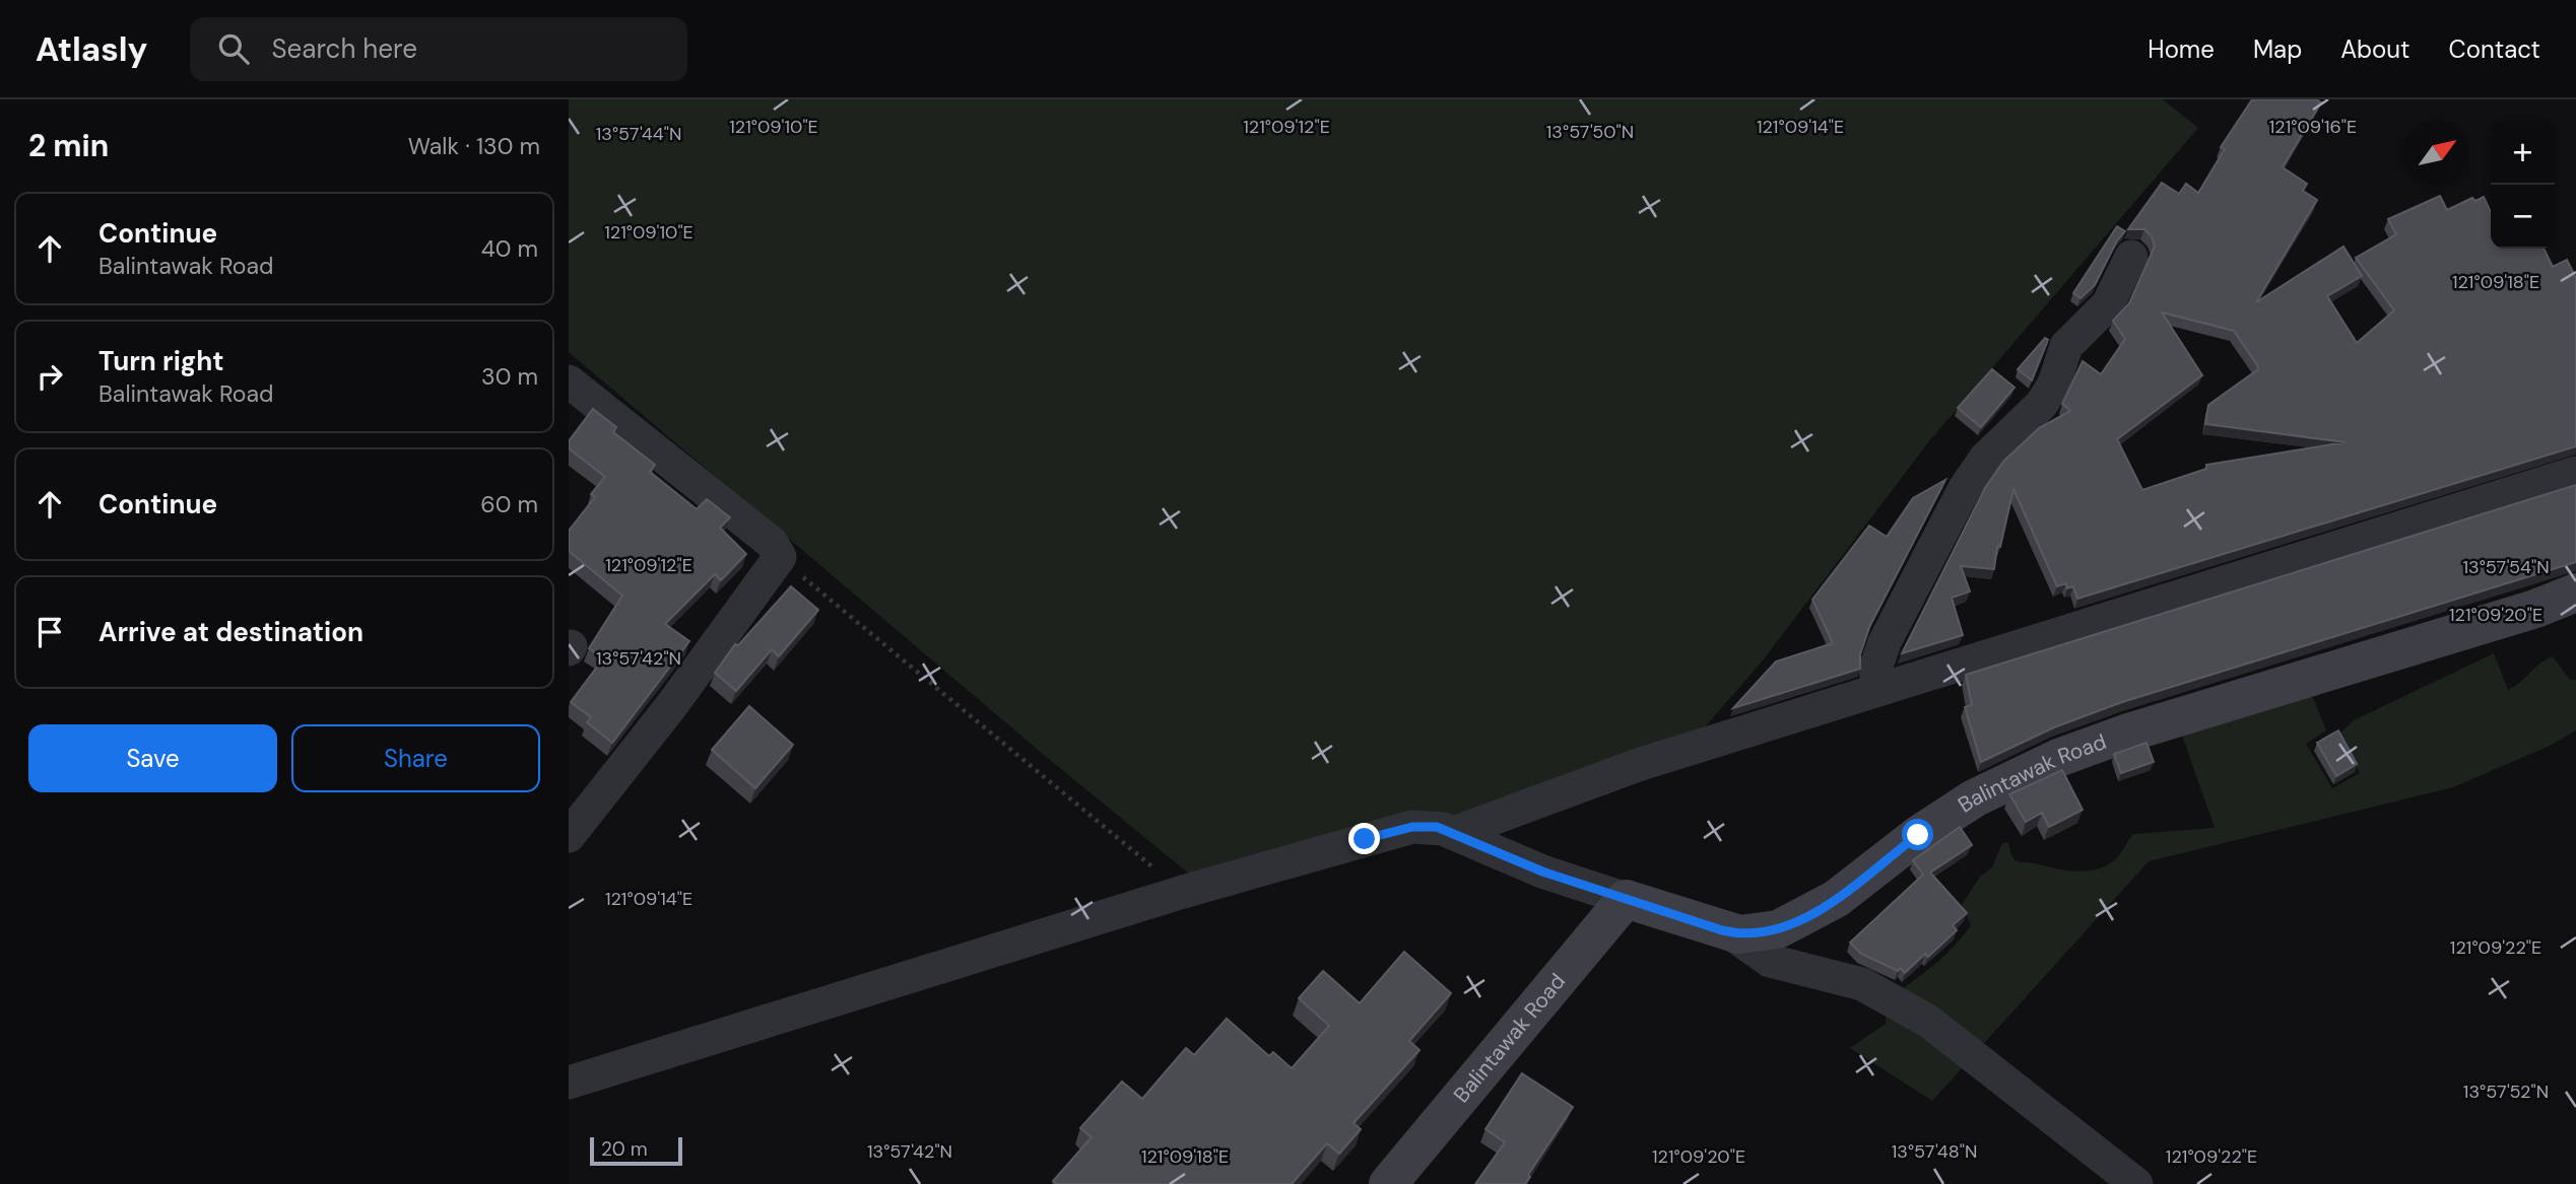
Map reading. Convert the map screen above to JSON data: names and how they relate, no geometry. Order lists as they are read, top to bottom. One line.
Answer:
{"streets":{"street":["Balintawak Road"]},"scale_bar":"20 m","north":"top right","page":{"header":"Atlasly","search":"Search here","nav":["Home","Map","About","Contact"],"heading":["2 min","Walk · 130 m"],"map_buttons":["+","−"],"list":[["Continue","Balintawak Road","40 m"],["Turn right","Balintawak Road","30 m"],["Continue","60 m"],"Arrive at destination"],"buttons":["Save","Share"],"scale":"20 m"},"coordinates":["121°09'10\"E","121°09'12\"E","121°09'14\"E","121°09'16\"E","13°57'50\"N","13°57'44\"N","121°09'18\"E","13°57'54\"N","121°09'20\"E","13°57'42\"N","121°09'22\"E","13°57'52\"N","13°57'48\"N"]}
